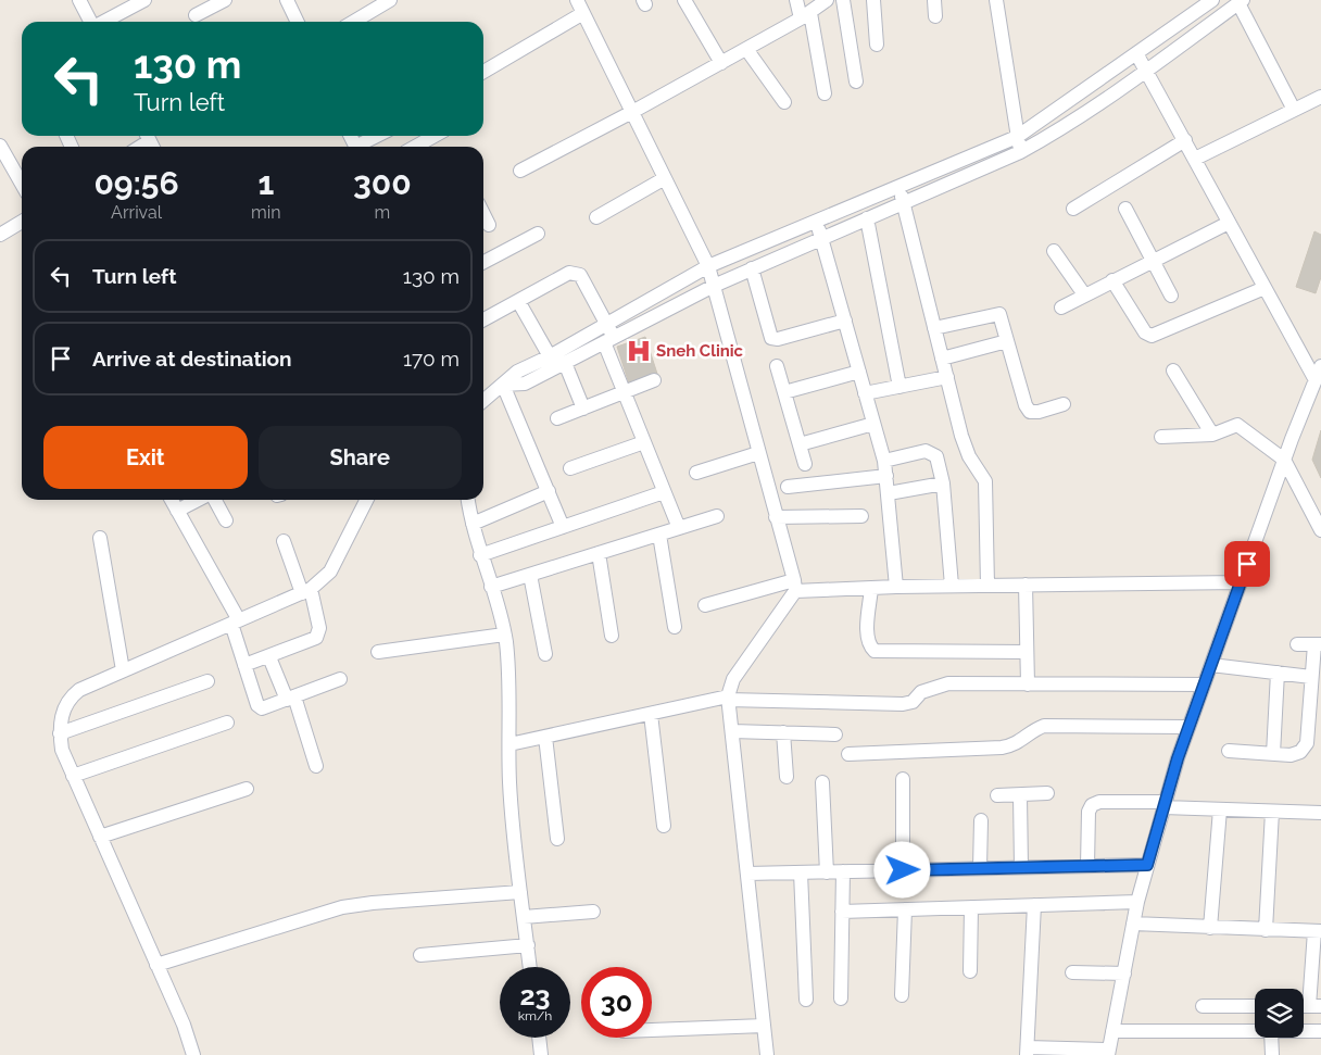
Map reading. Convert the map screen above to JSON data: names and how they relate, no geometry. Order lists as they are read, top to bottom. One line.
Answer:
{"places":{"hospital":["Sneh Clinic"]},"page":{"turn":["130 m","Turn left"],"eta":["09:56","Arrival","1","min","300","m"],"list":[{"name":"Turn left","value":"130 m"},{"name":"Arrive at destination","value":"170 m"}],"buttons":["Exit","Share"],"speed":"23 km/h","limit":"30"}}
